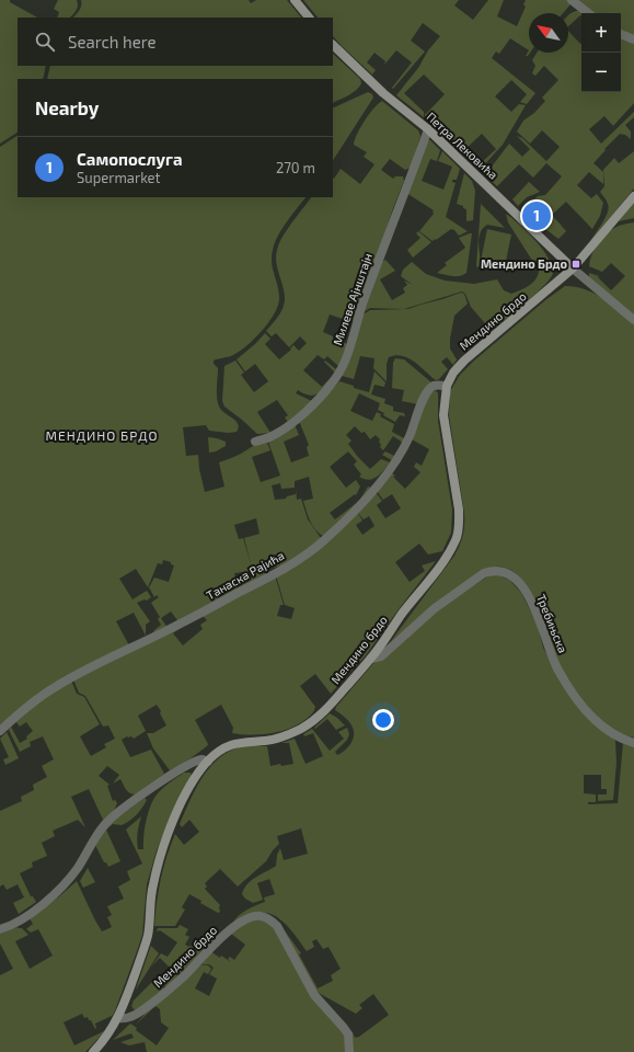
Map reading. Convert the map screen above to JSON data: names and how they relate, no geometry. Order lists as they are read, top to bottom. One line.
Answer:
{"streets":{"street":["Петра Лековића","Милеве Ајнштајн","Мендино брдо","Танаска Рајића","Требињска"]},"crossings":[["Петра Лековића","Милеве Ајнштајн"],["Петра Лековића","Мендино брдо"],["Мендино брдо","Танаска Рајића"],["Мендино брдо","Требињска"]],"districts":["МЕНДИНО БРДО"],"places":{"transit":["Мендино Брдо"]},"north":"top left","page":{"map_buttons":["+","−"],"search":"Search here","heading":"Nearby","list":[{"mark":"1","name":"Самопослуга","note":"Supermarket","value":"270 m"}],"pins":"1"}}
